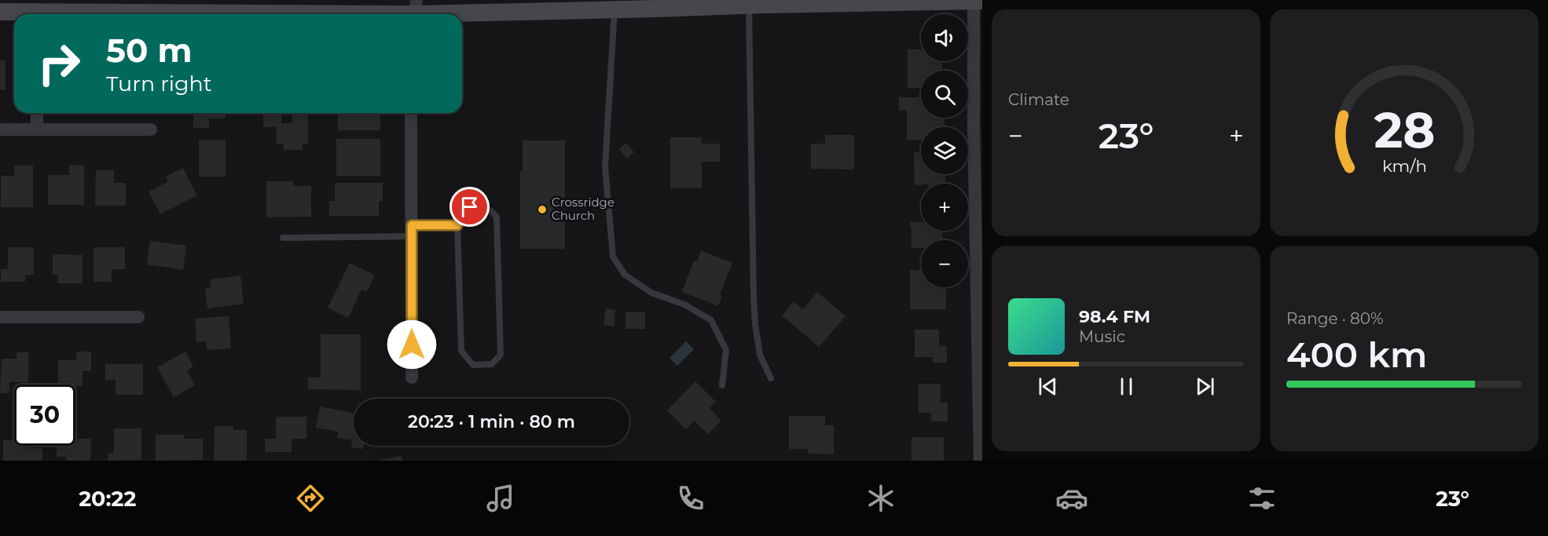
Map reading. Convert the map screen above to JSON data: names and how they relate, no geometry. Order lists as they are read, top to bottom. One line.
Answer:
{"places":["Crossridge Church"],"page":{"tile":["Climate",["Range · 80%","400 km"]],"map_buttons":["+","−"],"turn":["50 m","Turn right"],"heat":["−","23°","+"],"song":["98.4 FM","Music"],"limit":"30","trip":"20:23 · 1 min · 80 m","tabs":["20:22","23°"],"gauge":["28","km/h"]}}
